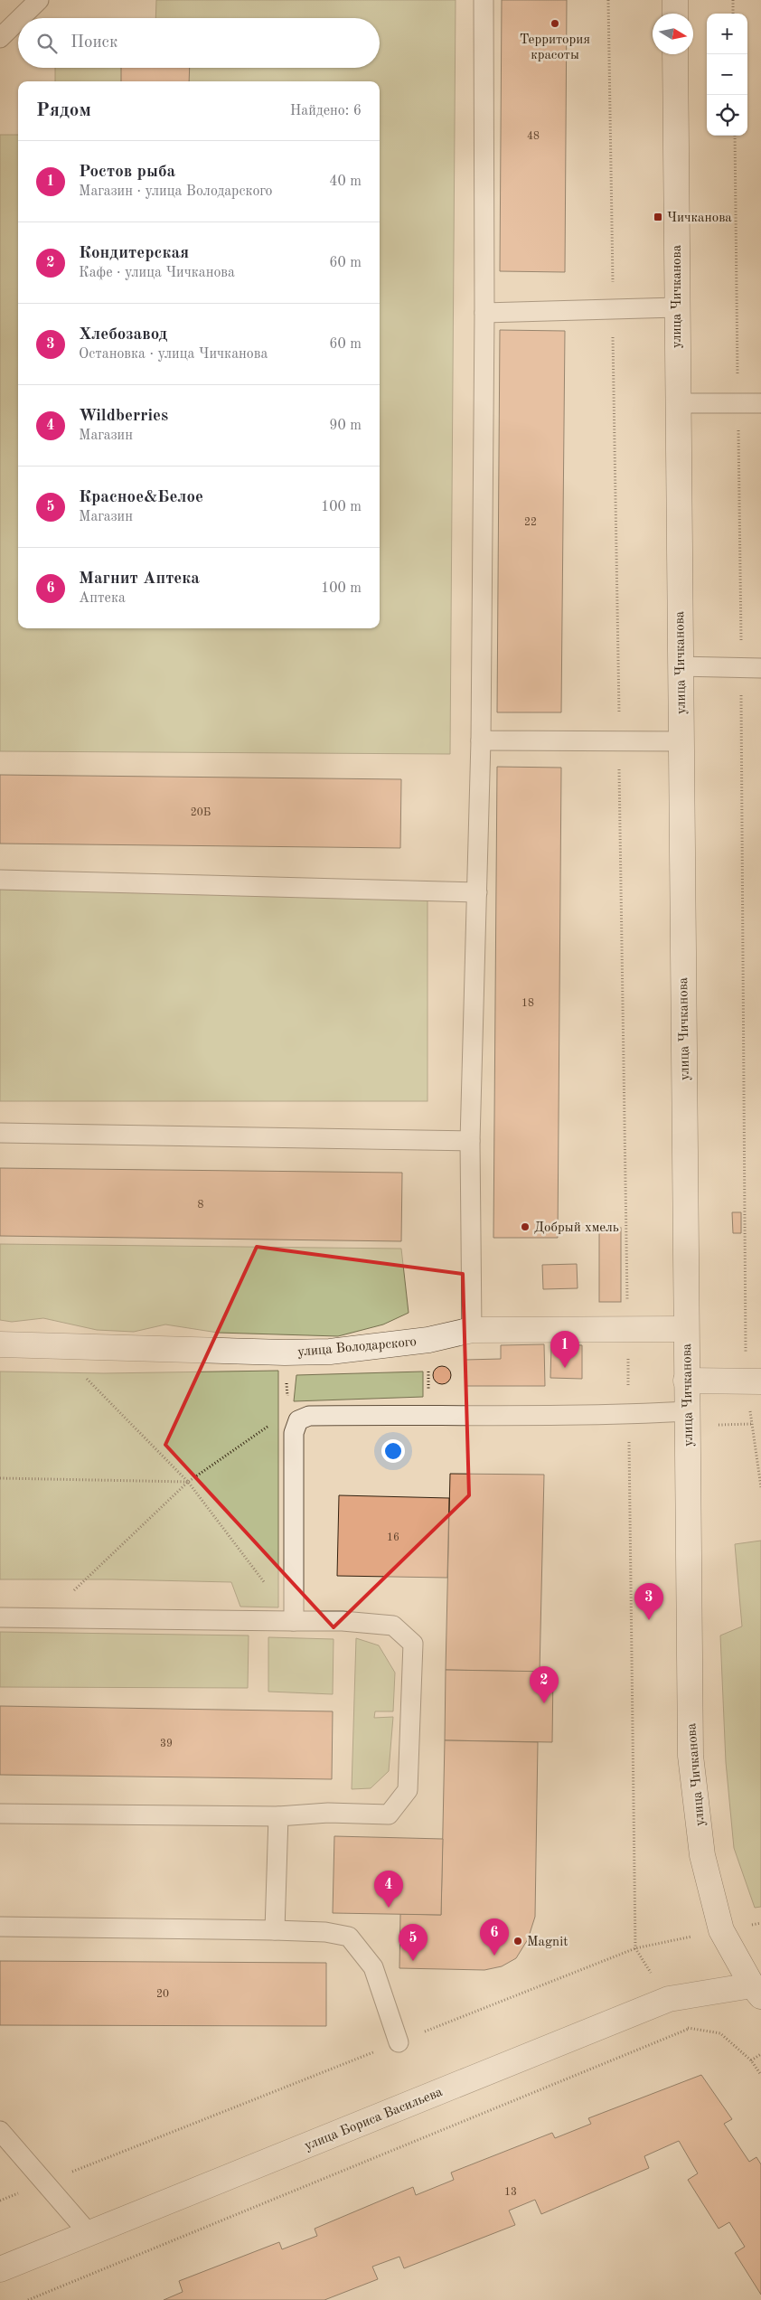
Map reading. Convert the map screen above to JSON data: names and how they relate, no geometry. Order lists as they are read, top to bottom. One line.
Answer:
{"streets":{"main road":["улица Чичканова","улица Володарского","улица Бориса Васильева"]},"crossings":[["улица Чичканова","улица Володарского"],["улица Чичканова","улица Бориса Васильева"]],"places":{"other":["Территория красоты","Добрый хмель","Magnit"],"transit":["Чичканова"]},"house_numbers":["48","22","20Б","18","8","16","39","20","13"],"north":"right","page":{"map_buttons":["+","−"],"search":"Поиск","heading":["Рядом","Найдено: 6"],"list":[{"mark":"1","name":"Ростов рыба","note":"Магазин · улица Володарского","value":"40 m"},{"mark":"2","name":"Кондитерская","note":"Кафе · улица Чичканова","value":"60 m"},{"mark":"3","name":"Хлебозавод","note":"Остановка · улица Чичканова","value":"60 m"},{"mark":"4","name":"Wildberries","note":"Магазин","value":"90 m"},{"mark":"5","name":"Красное&Белое","note":"Магазин","value":"100 m"},{"mark":"6","name":"Магнит Аптека","note":"Аптека","value":"100 m"}],"pins":["1","3","2","4","6","5"]}}
